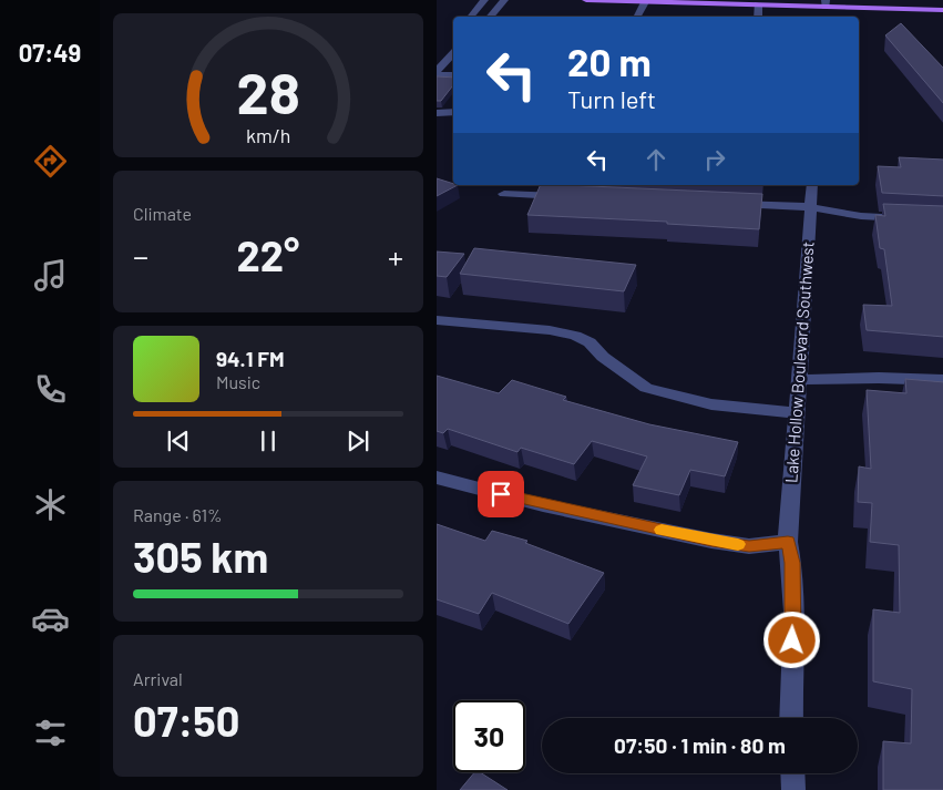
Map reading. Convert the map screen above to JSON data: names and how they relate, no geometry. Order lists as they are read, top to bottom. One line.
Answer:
{"streets":{"street":["Lake Hollow Boulevard Southwest"]},"page":{"tabs":"07:49","turn":["20 m","Turn left"],"tile":["Climate",["Range · 61%","305 km"],["Arrival","07:50"]],"heat":["−","22°","+"],"song":["94.1 FM","Music"],"limit":"30","trip":"07:50 · 1 min · 80 m","gauge":["28","km/h"]}}
